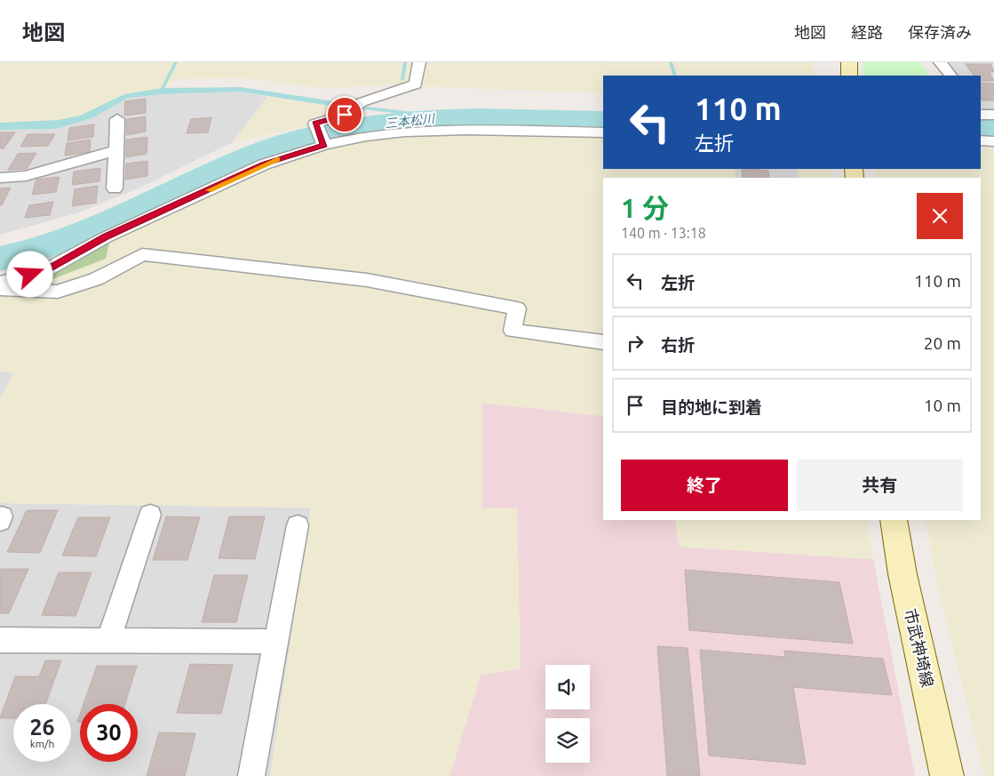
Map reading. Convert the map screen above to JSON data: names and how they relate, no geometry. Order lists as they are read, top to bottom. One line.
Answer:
{"streets":{"main road":["市武神埼線"]},"water":["三本松川"],"page":{"header":"地図","nav":["地図","経路","保存済み"],"turn":["110 m","左折"],"heading":["1 分","140 m · 13:18"],"list":[{"name":"左折","value":"110 m"},{"name":"右折","value":"20 m"},{"name":"目的地に到着","value":"10 m"}],"buttons":["終了","共有"],"speed":"26 km/h","limit":"30"}}
